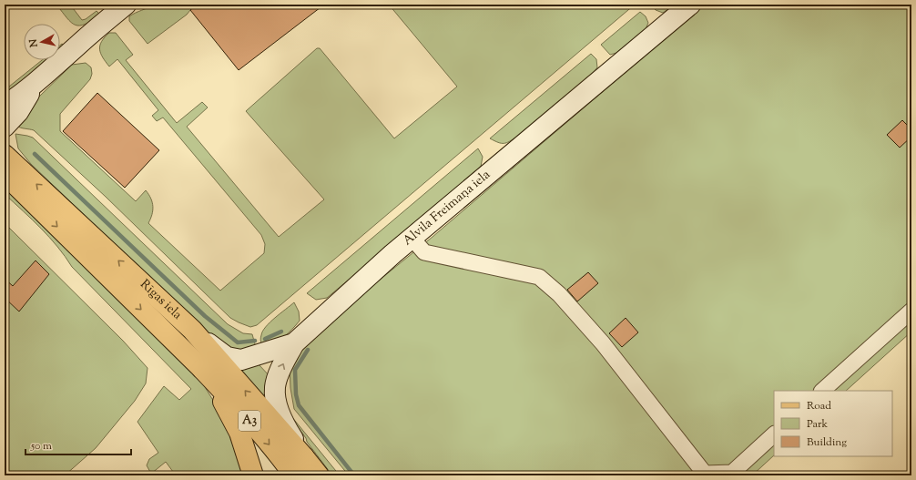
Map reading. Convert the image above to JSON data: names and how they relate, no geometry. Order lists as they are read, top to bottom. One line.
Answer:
{"streets":{"main road":["Rīgas iela","A3"],"street":["Alvila Freimaņa iela"]},"crossings":[["Alvila Freimaņa iela","Rīgas iela"],["Rīgas iela","A3"]],"legend":["Road","Park","Building"],"scale_bar":"50 m","north":"left"}
